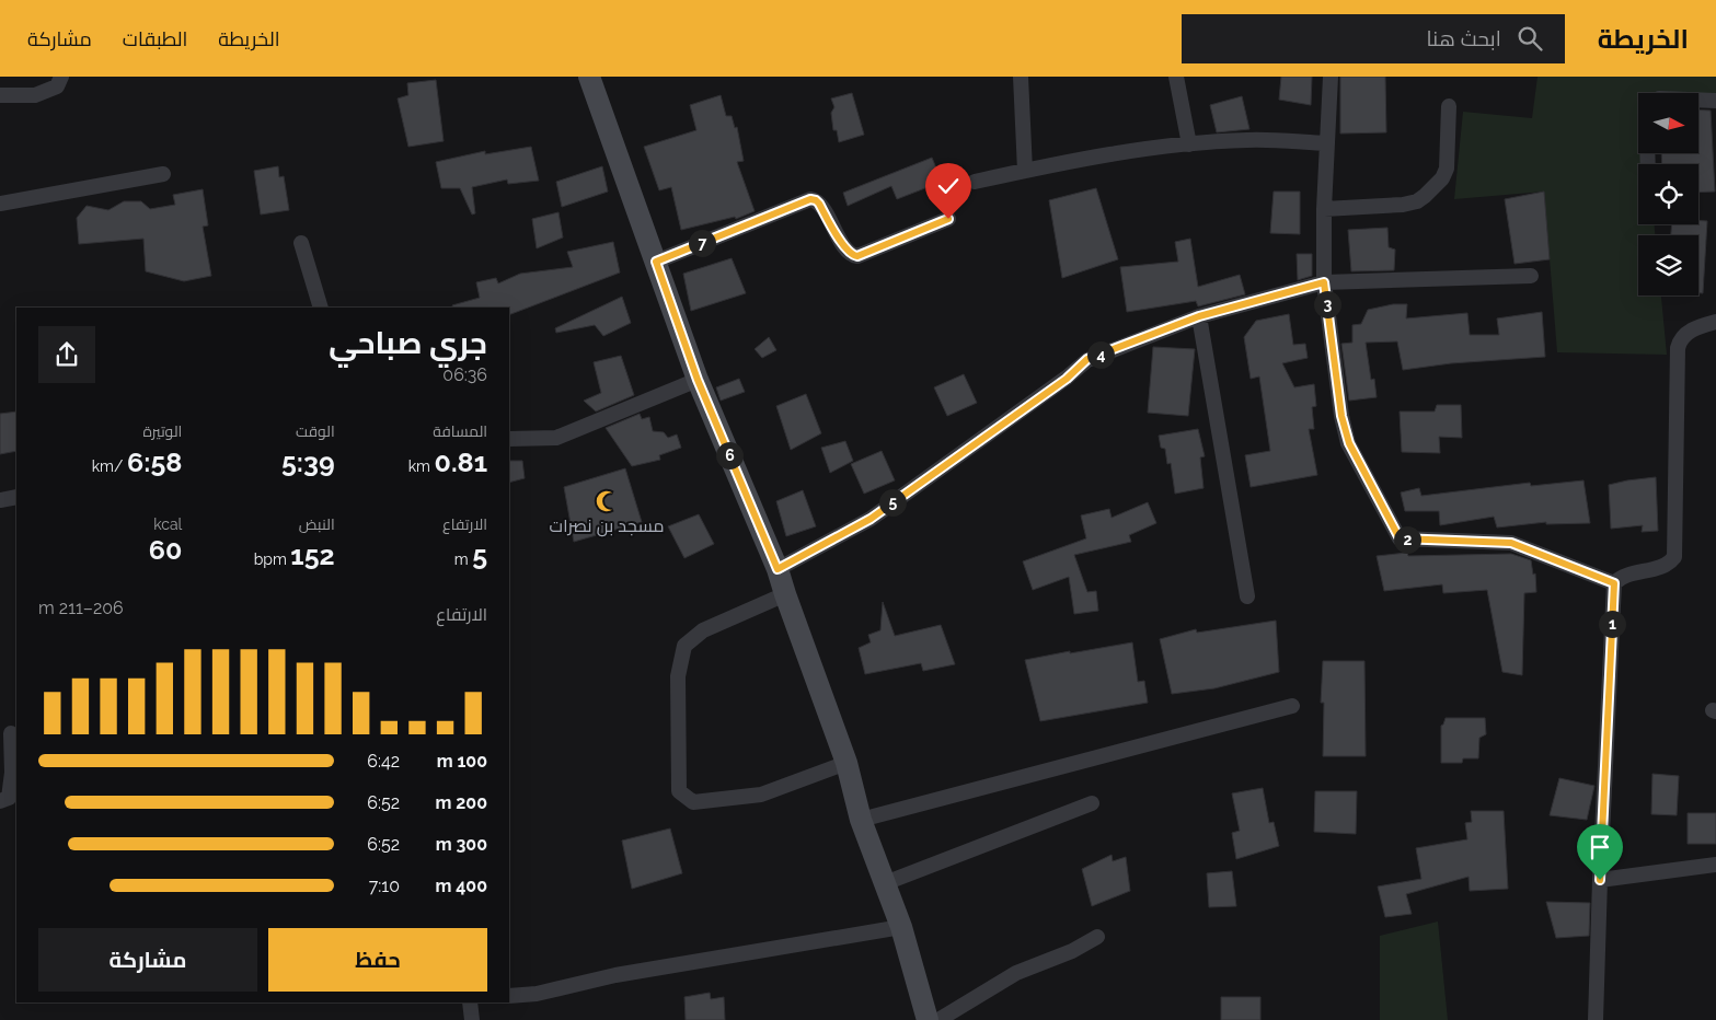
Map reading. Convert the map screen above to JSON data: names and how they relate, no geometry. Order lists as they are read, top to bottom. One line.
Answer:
{"places":{"mosque":["مسجد بن نصرات"]},"north":"right","page":{"header":"الخريطة","search":"ابحث هنا","nav":["الخريطة","الطبقات","مشاركة"],"pins":["7","3","4","6","5","2","1"],"heading":["جري صباحي","06:36"],"stats":[["المسافة","0.81 km"],["الوقت","5:39"],["الوتيرة","6:58 /km"],["الارتفاع","5 m"],["النبض","152 bpm"],["kcal","60"]],"chart":["الارتفاع","206–211 m"],"list":[{"name":"100 m","note":"6:42"},{"name":"200 m","note":"6:52"},{"name":"300 m","note":"6:52"},{"name":"400 m","note":"7:10"}],"buttons":["حفظ","مشاركة"]}}
